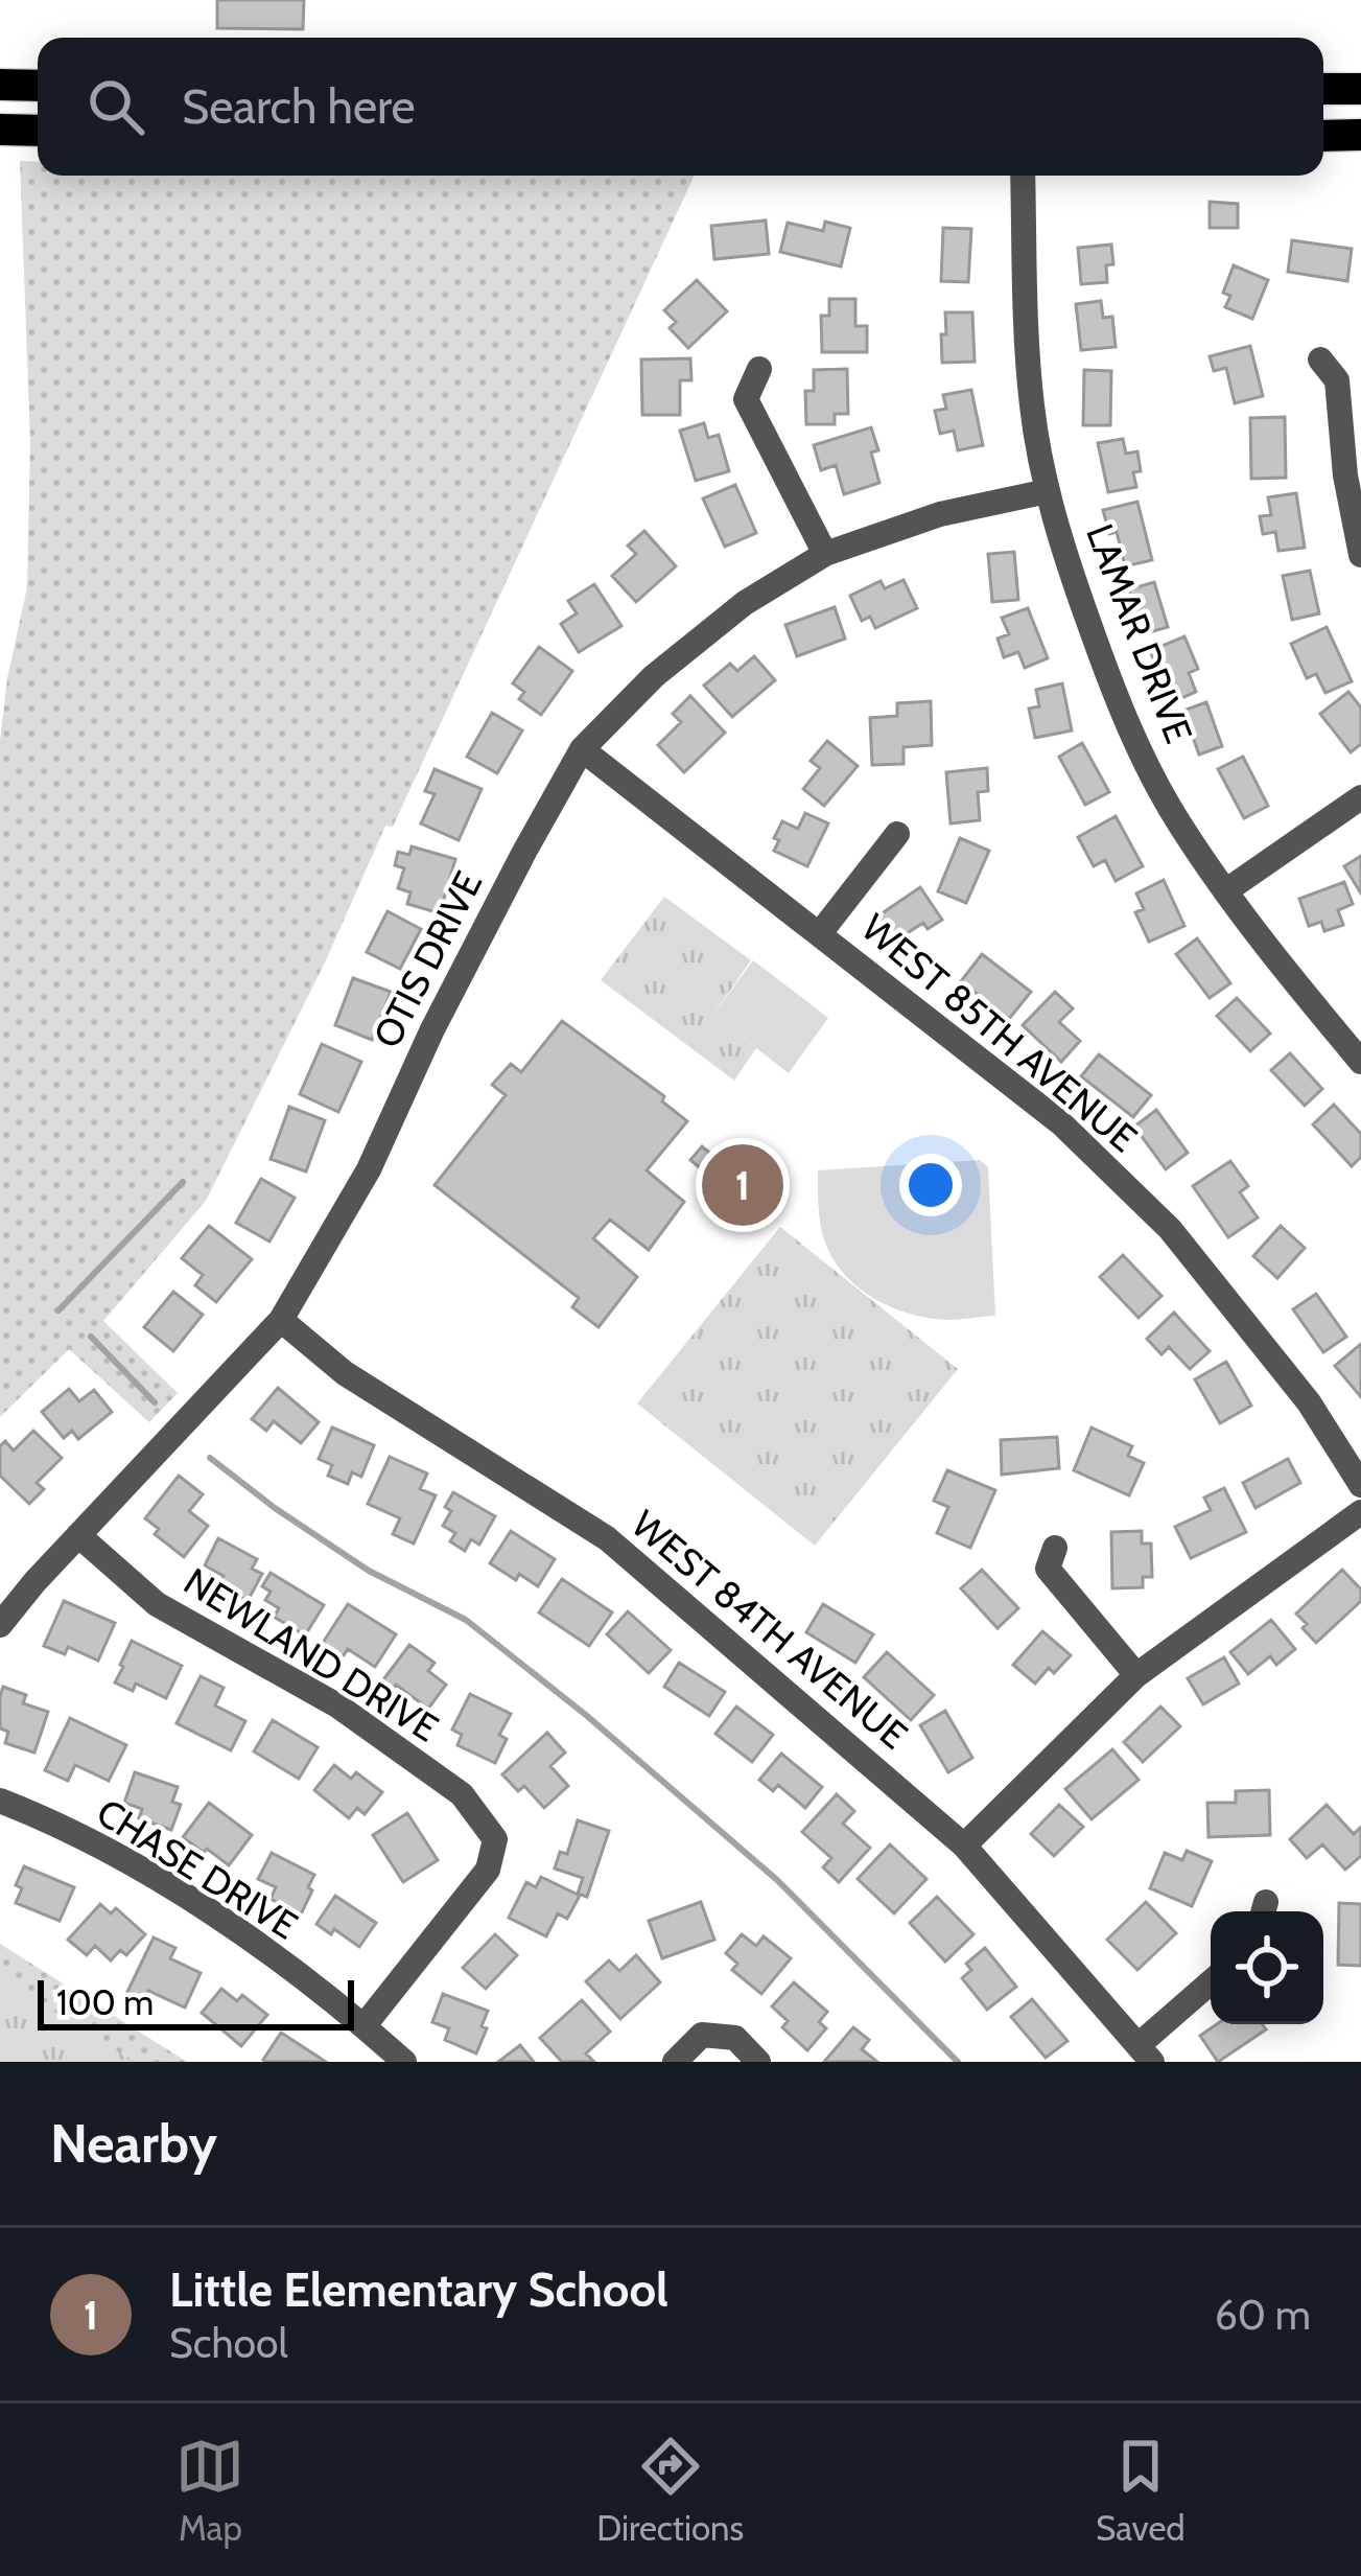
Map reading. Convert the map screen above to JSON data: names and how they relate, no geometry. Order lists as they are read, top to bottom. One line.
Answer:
{"streets":{"street":["LAMAR DRIVE","OTIS DRIVE","WEST 85TH AVENUE","WEST 84TH AVENUE","NEWLAND DRIVE","CHASE DRIVE"]},"crossings":[["LAMAR DRIVE","OTIS DRIVE"],["OTIS DRIVE","WEST 85TH AVENUE"],["OTIS DRIVE","WEST 84TH AVENUE"],["OTIS DRIVE","NEWLAND DRIVE"],["NEWLAND DRIVE","CHASE DRIVE"]],"scale_bar":"100 m","page":{"search":"Search here","pins":"1","scale":"100 m","heading":"Nearby","list":[{"mark":"1","name":"Little Elementary School","note":"School","value":"60 m"}],"nav":["Map","Directions","Saved"]}}
